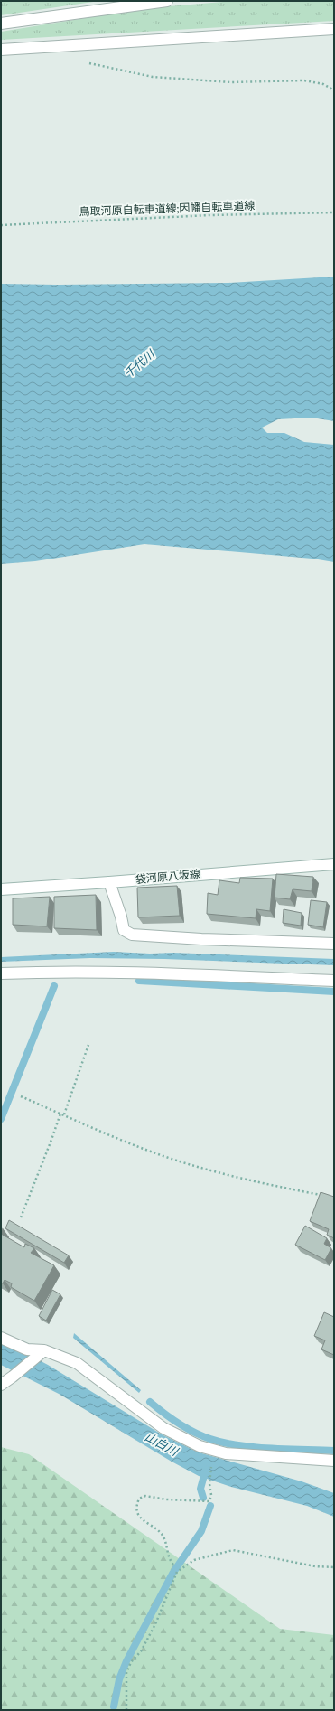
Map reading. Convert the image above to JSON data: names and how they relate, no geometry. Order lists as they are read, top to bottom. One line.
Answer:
{"streets":{"street":["袋河原八坂線"],"path":["鳥取河原自転車道線;因幡自転車道線"]},"water":["千代川","山白川"]}
